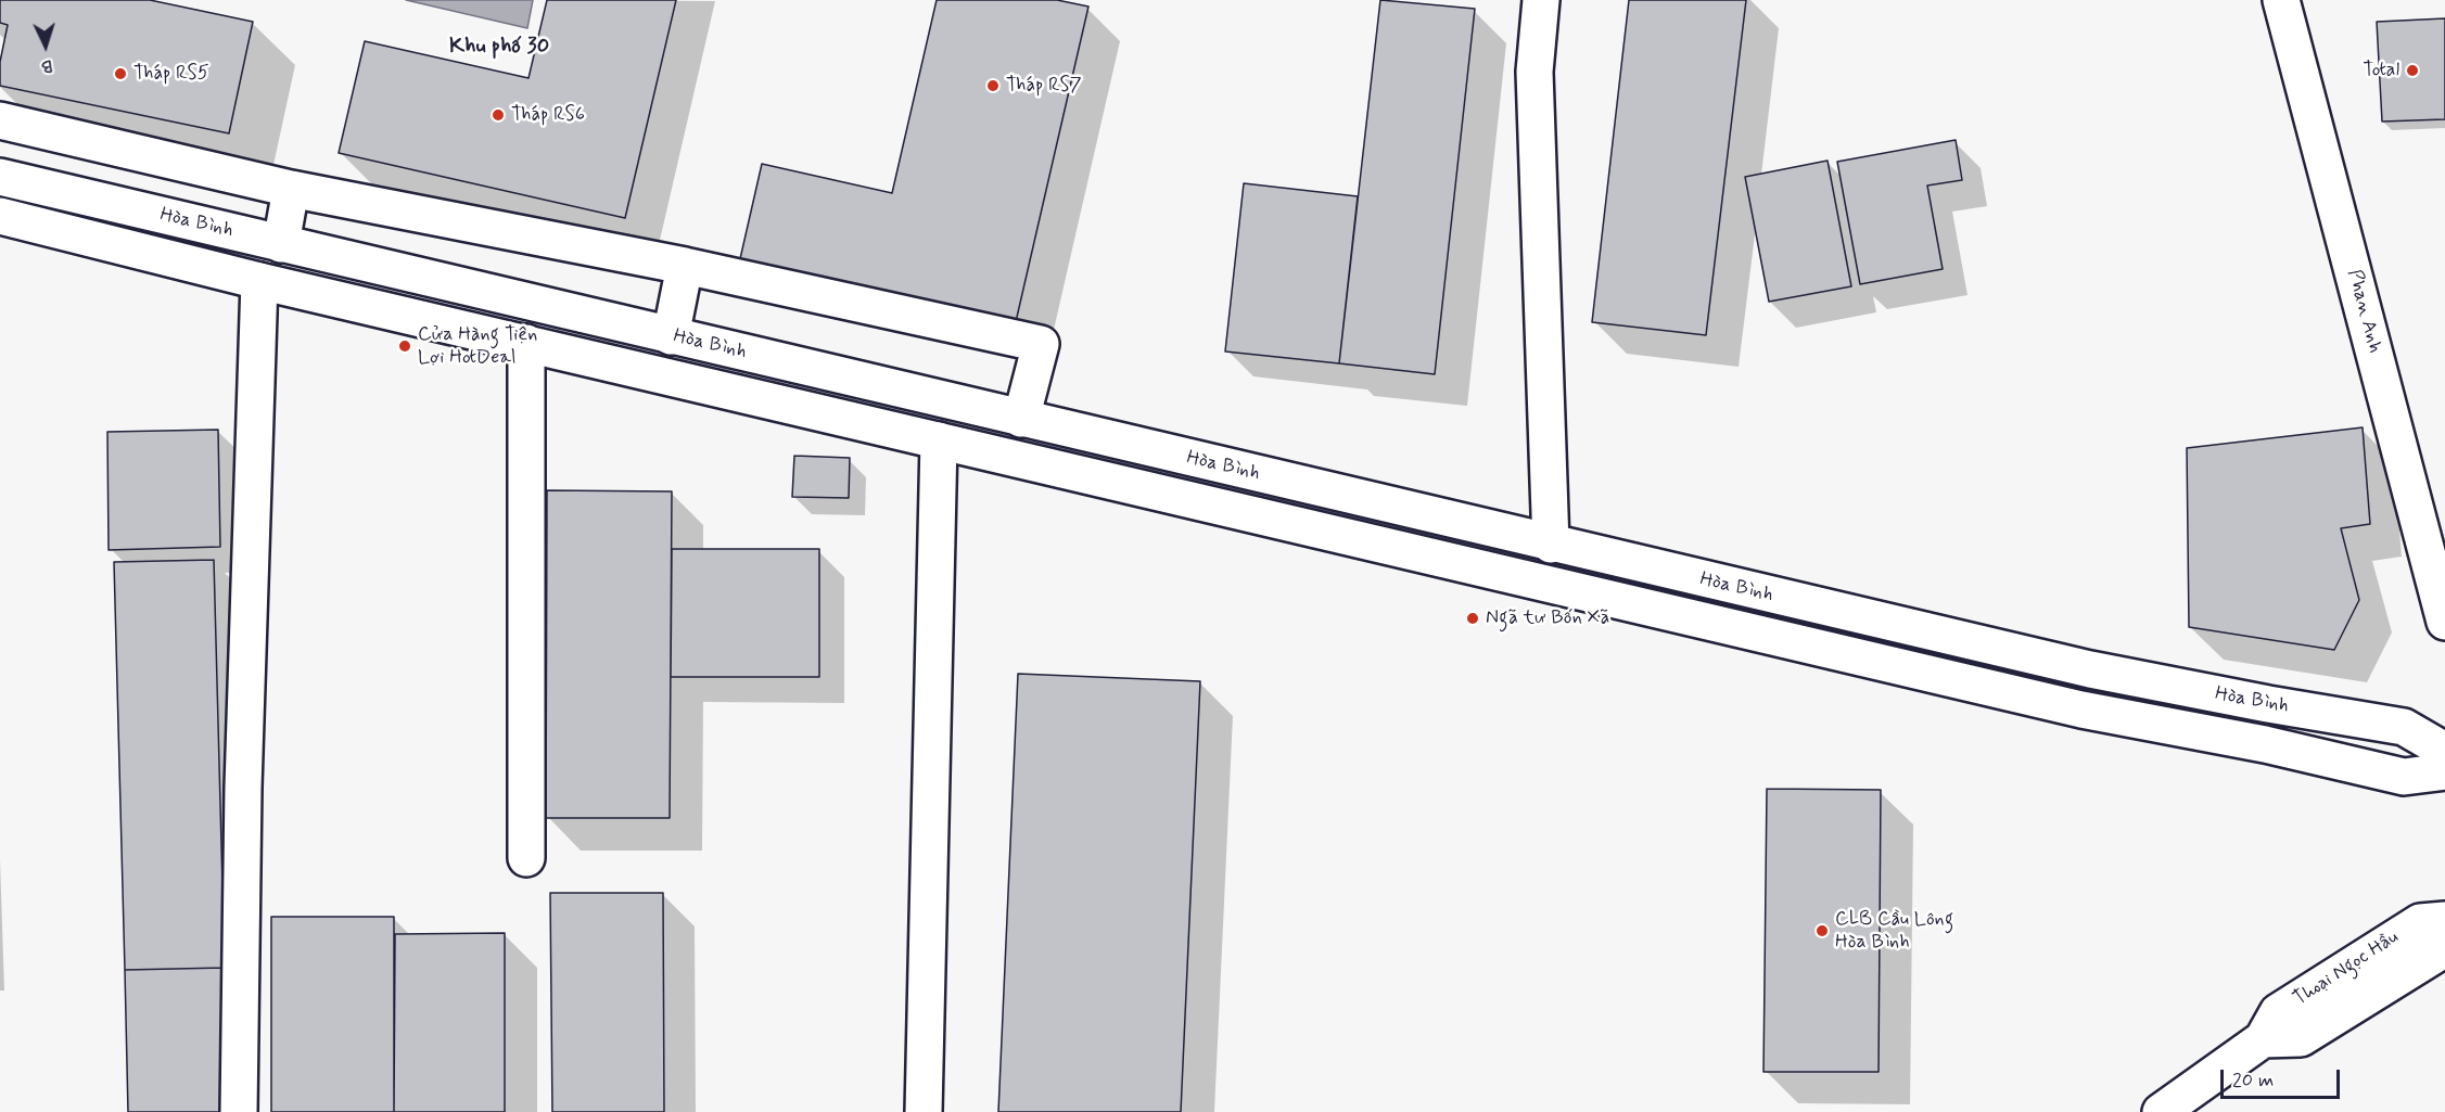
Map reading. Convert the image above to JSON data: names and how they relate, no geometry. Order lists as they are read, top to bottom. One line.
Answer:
{"streets":{"main road":["Hòa Bình","Phan Anh","Thoại Ngọc Hầu"]},"districts":["Khu phố 30"],"places":["Total","Tháp RS5","Tháp RS7","Tháp RS6","Cửa Hàng Tiện Lợi HotDeal","Ngã tư Bốn Xã","CLB Cầu Lông Hòa Bình"],"scale_bar":"20 m","north":"bottom"}
